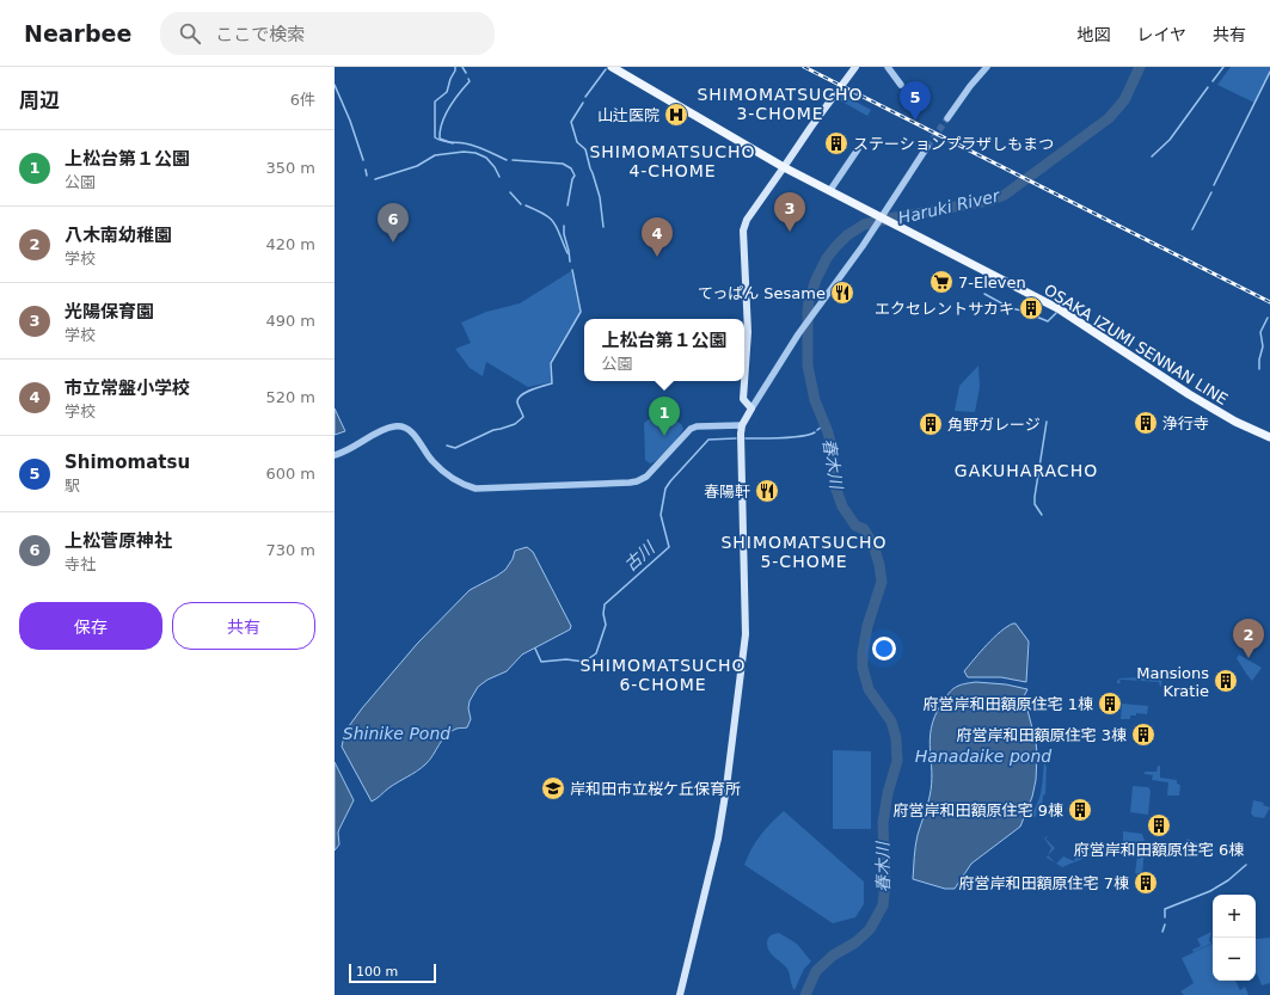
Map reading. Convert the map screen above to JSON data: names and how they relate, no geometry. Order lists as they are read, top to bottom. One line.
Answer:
{"streets":{"main road":["OSAKA IZUMI SENNAN LINE"]},"districts":["SHIMOMATSUCHO 3-CHOME","SHIMOMATSUCHO 4-CHOME","GAKUHARACHO","SHIMOMATSUCHO 5-CHOME","SHIMOMATSUCHO 6-CHOME"],"water":["Haruki River","春木川","古川","Shinike Pond","Hanadaike pond"],"places":{"hospital":["山辻医院"],"building":["ステーションプラザしもまつ","エクセレントサカキ","浄行寺","角野ガレージ","Mansions Kratie","府営岸和田額原住宅 1棟","府営岸和田額原住宅 3棟","府営岸和田額原住宅 9棟","府営岸和田額原住宅 6棟","府営岸和田額原住宅 7棟"],"supermarket":["7-Eleven"],"restaurant":["てっぱん Sesame","春陽軒"],"school or university":["岸和田市立桜ケ丘保育所"]},"scale_bar":"100 m","page":{"header":"Nearbee","search":"ここで検索","nav":["地図","レイヤ","共有"],"heading":["周辺","6件"],"pins":["5","3","6","4","1","2"],"list":[{"mark":"1","name":"上松台第１公園","note":"公園","value":"350 m"},{"mark":"2","name":"八木南幼稚園","note":"学校","value":"420 m"},{"mark":"3","name":"光陽保育園","note":"学校","value":"490 m"},{"mark":"4","name":"市立常盤小学校","note":"学校","value":"520 m"},{"mark":"5","name":"Shimomatsu","note":"駅","value":"600 m"},{"mark":"6","name":"上松菅原神社","note":"寺社","value":"730 m"}],"popup":["上松台第１公園","公園"],"buttons":["保存","共有"],"map_buttons":["+","−"],"scale":"100 m"}}
